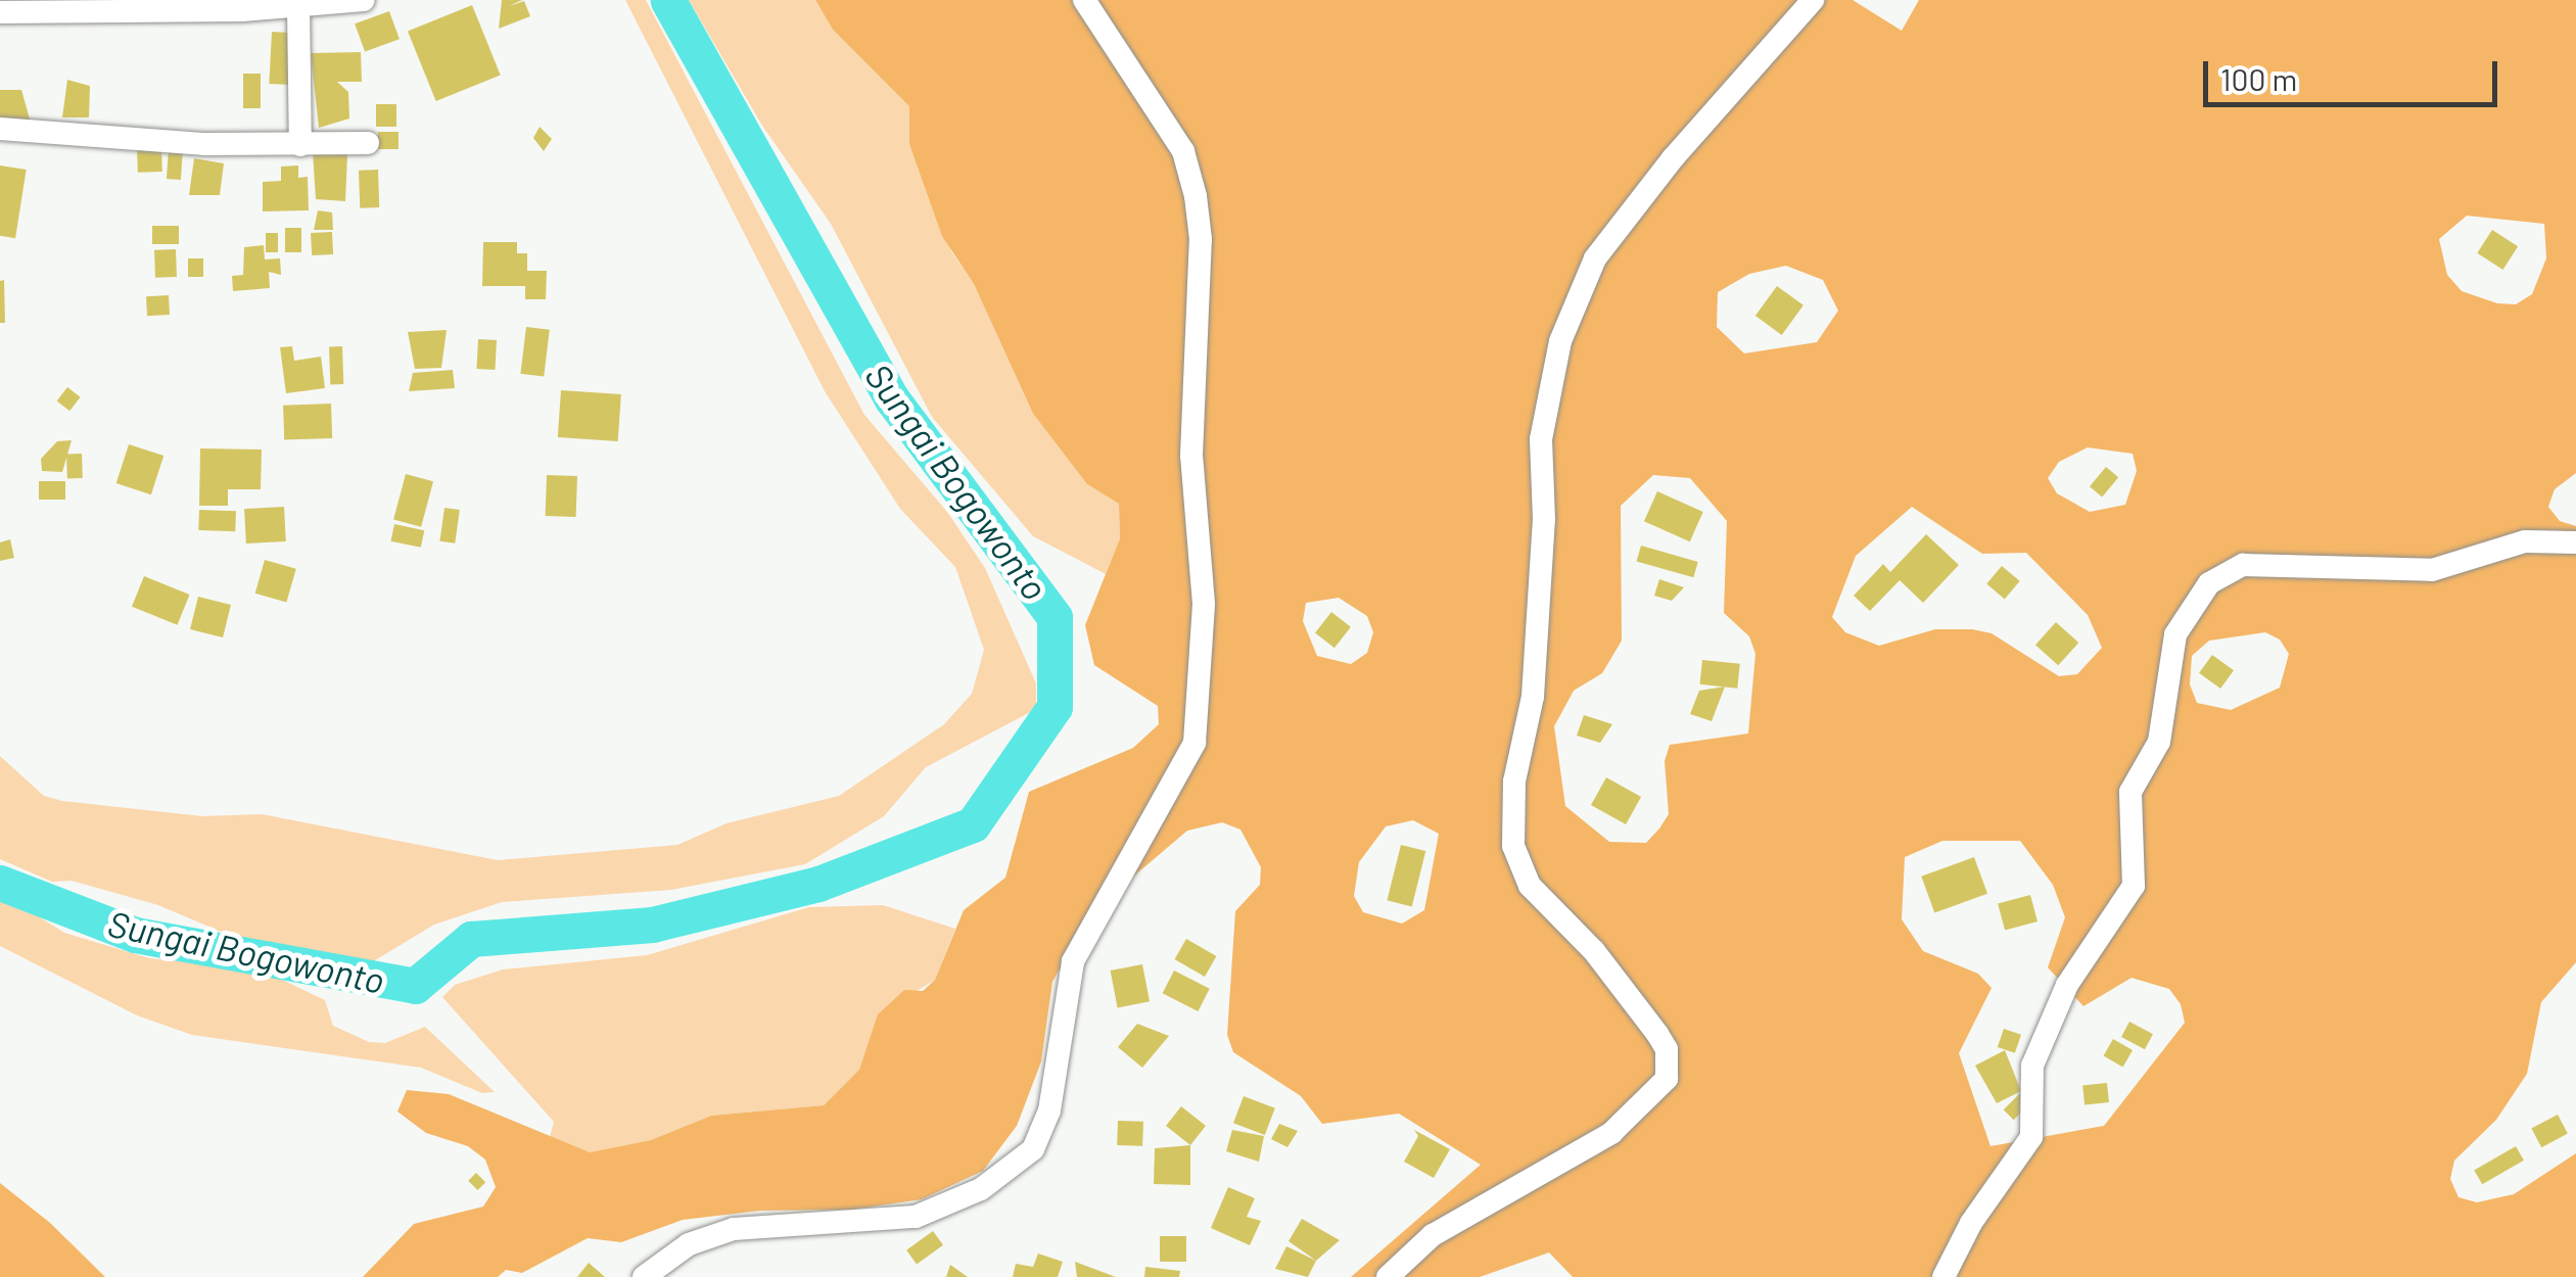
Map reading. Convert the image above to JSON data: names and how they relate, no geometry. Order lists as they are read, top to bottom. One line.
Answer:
{"water":["Sungai Bogowonto"],"scale_bar":"100 m"}
